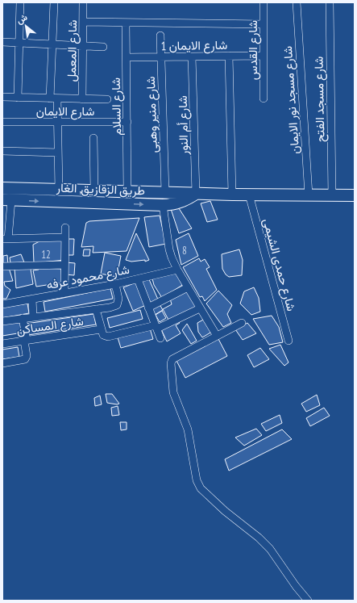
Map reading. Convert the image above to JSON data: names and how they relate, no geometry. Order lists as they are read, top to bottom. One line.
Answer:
{"streets":{"main road":["طريق الزقازيق, الغار"],"street":["شارع الايمان 1","شارع القدس","شارع المعمل","شارع مسجد الفتح","شارع مسجد نور الايمان","شارع السلام","شارع الايمان","شارع منير وهبى","شارع أم النور","شارع حمدى الشيمى","شارع محمود عرفه","شارع المساكن"]},"crossings":[["شارع الايمان 1","شارع القدس"],["شارع الايمان 1","شارع السلام"],["شارع الايمان 1","شارع منير وهبى"],["شارع الايمان 1","شارع أم النور"],["شارع مسجد الفتح","طريق الزقازيق, الغار"],["شارع مسجد نور الايمان","طريق الزقازيق, الغار"],["شارع السلام","شارع الايمان"],["شارع السلام","طريق الزقازيق, الغار"],["شارع منير وهبى","طريق الزقازيق, الغار"],["شارع أم النور","طريق الزقازيق, الغار"],["طريق الزقازيق, الغار","شارع حمدى الشيمى"]],"house_numbers":["8","12"],"north":"top left"}
